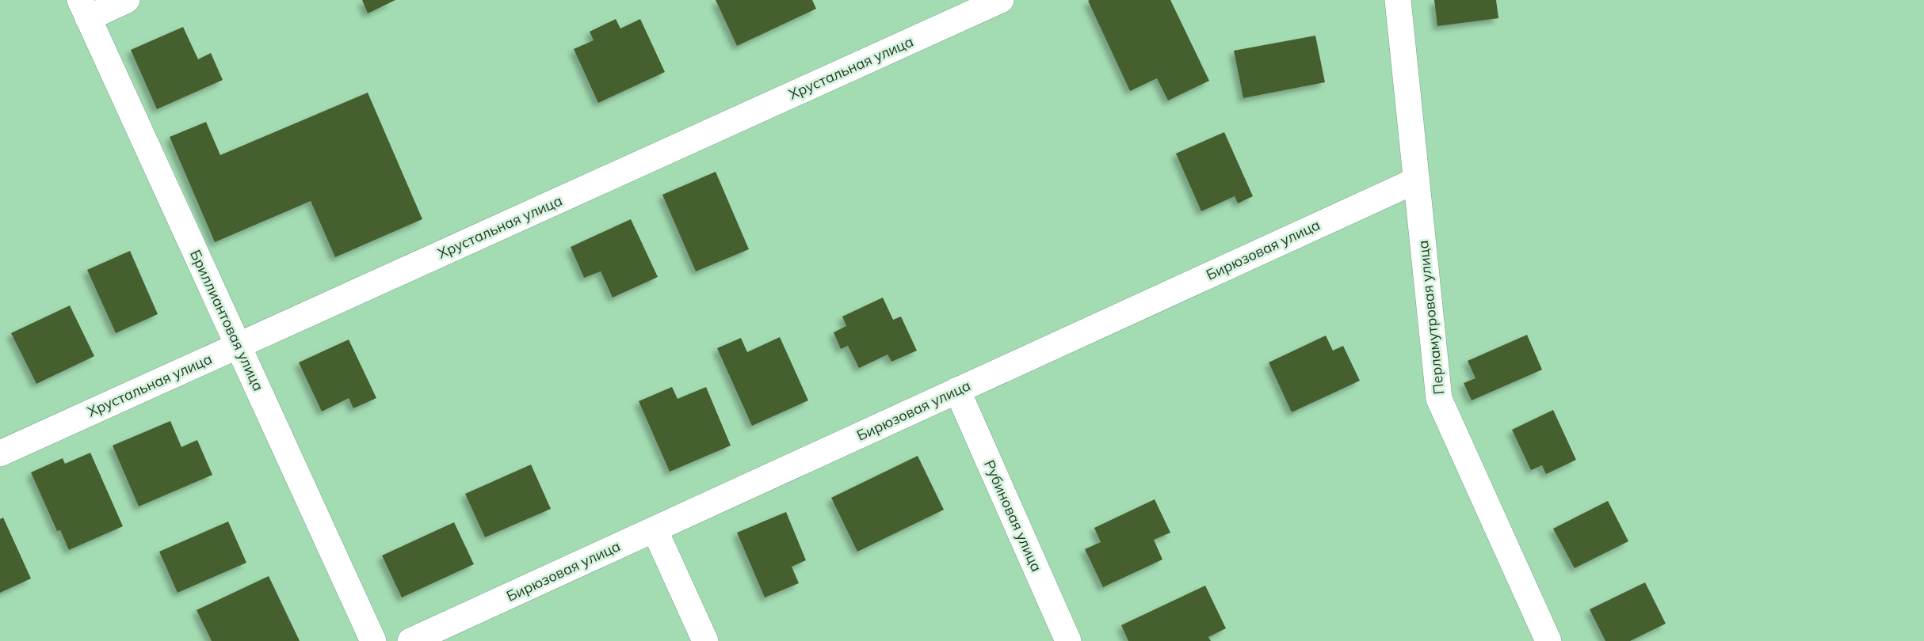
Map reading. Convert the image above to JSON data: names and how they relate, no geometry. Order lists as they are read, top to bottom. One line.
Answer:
{"streets":{"street":["Хрустальная улица","Бирюзовая улица","Перламутровая улица","Бриллиантовая улица","Рубиновая улица"]},"crossings":[["Хрустальная улица","Бриллиантовая улица"],["Бирюзовая улица","Перламутровая улица"],["Бирюзовая улица","Рубиновая улица"]]}
